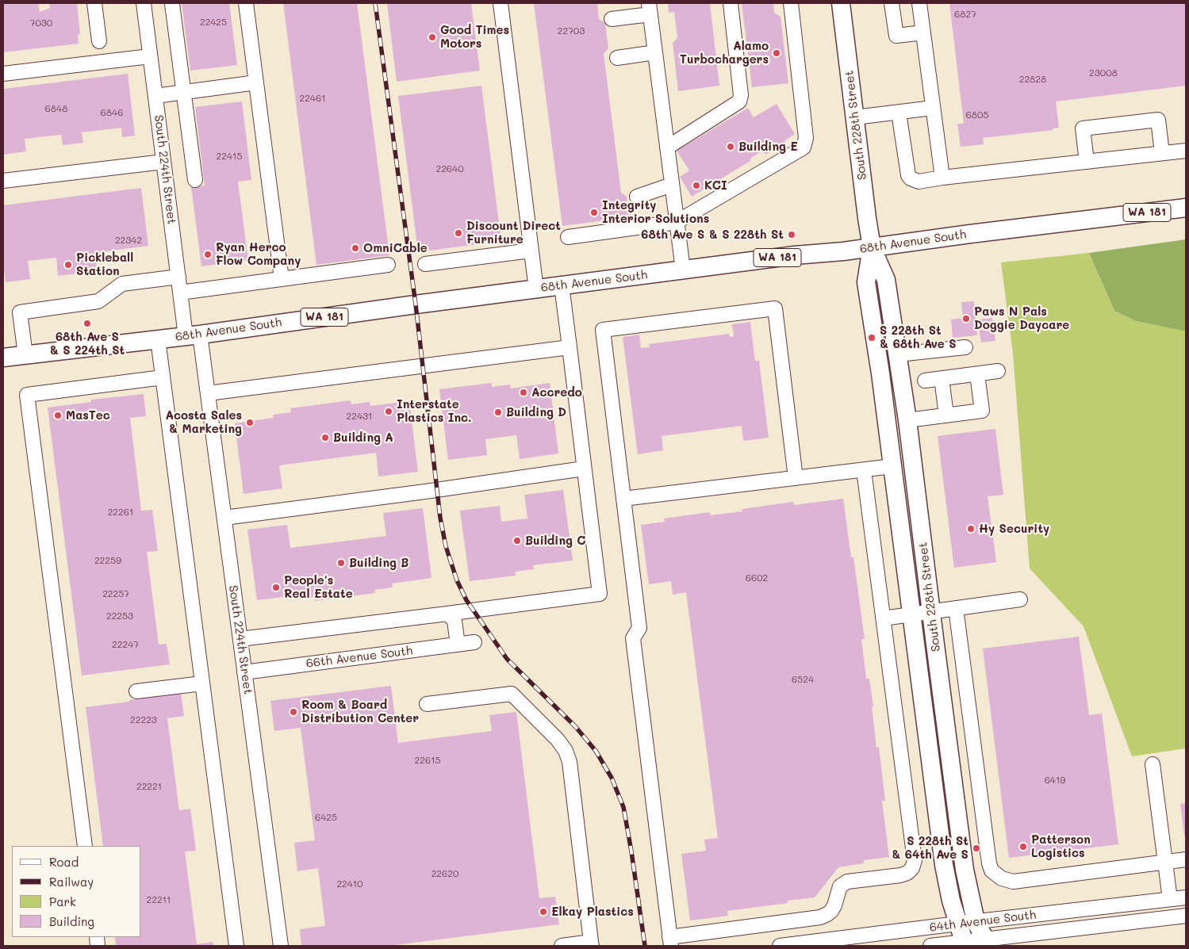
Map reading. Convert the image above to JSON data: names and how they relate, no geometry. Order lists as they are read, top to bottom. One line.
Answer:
{"streets":{"main road":["South 228th Street","WA 181","68th Avenue South"],"street":["South 224th Street","66th Avenue South","64th Avenue South"]},"crossings":[["South 228th Street","68th Avenue South"],["South 228th Street","64th Avenue South"],["South 224th Street","68th Avenue South"],["South 224th Street","66th Avenue South"]],"places":["Good Times Motors","Alamo Turbochargers","Building E","KCI","Integrity Interior Solutions","Discount Direct Furniture","68th Ave S & S 228th St","OmniCable","Ryan Herco Flow Company","Pickleball Station","Paws N Pals Doggie Daycare","68th Ave S & S 224th St","S 228th St & 68th Ave S","Accredo","Interstate Plastics Inc.","Building D","MasTec","Acosta Sales & Marketing","Building A","Hy Security","Building C","Building B","People's Real Estate","Room & Board Distribution Center","Patterson Logistics","S 228th St & 64th Ave S","Elkay Plastics"],"house_numbers":["6827","22425","7030","22703","23008","22828","22461","6848","6846","6805","22415","22640","22342","22431","22261","22259","6602","22257","22253","22247","6524","22223","22615","6419","22221","6425","22620","22410","22211"],"legend":["Road","Railway","Park","Building"]}
